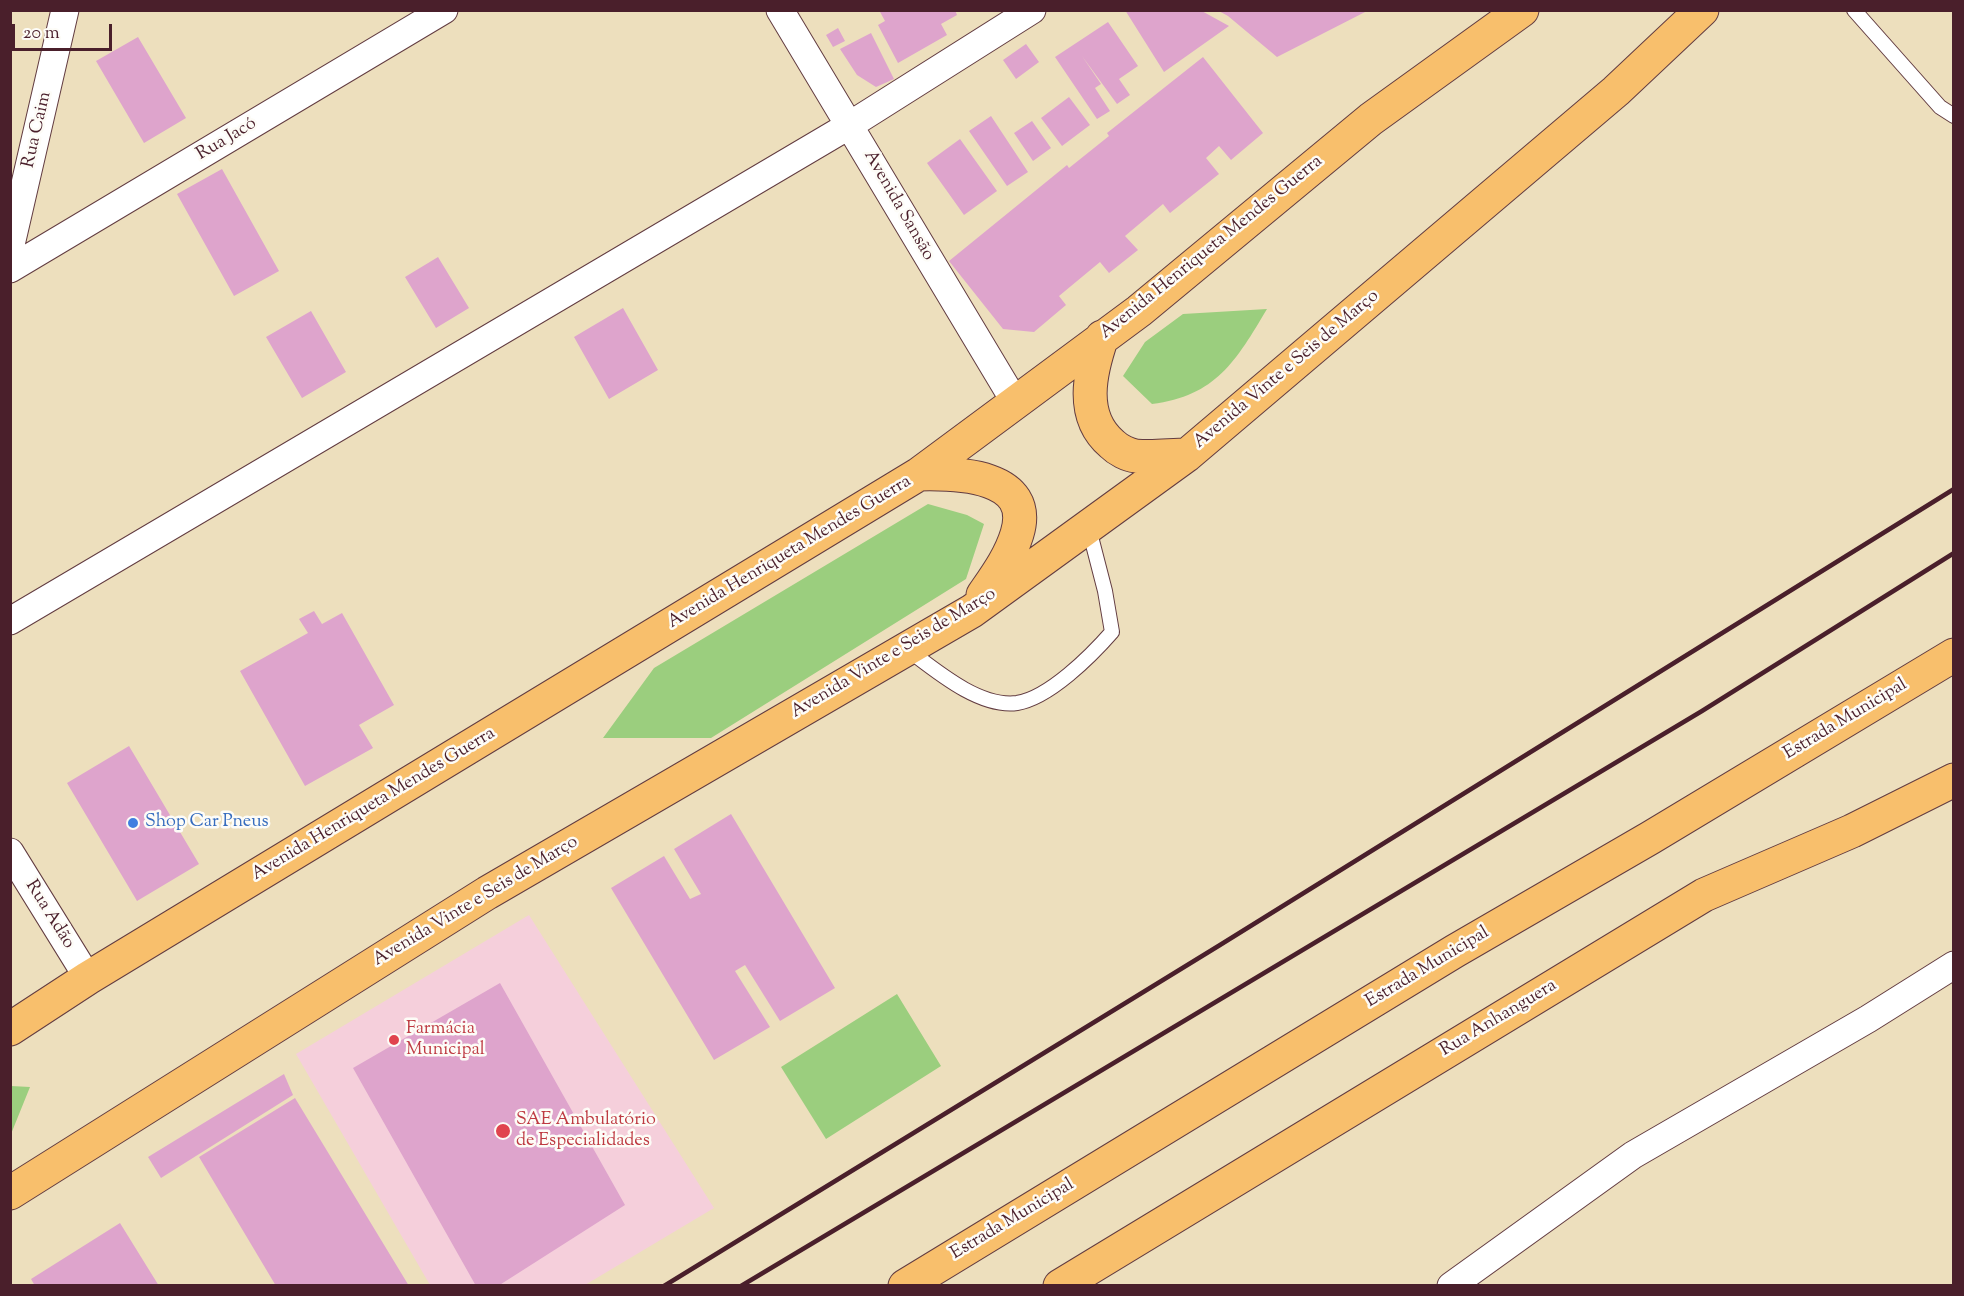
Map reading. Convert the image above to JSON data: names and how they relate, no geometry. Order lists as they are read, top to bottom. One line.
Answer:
{"streets":{"main road":["Avenida Henriqueta Mendes Guerra","Avenida Vinte e Seis de Março","Estrada Municipal","Rua Anhanguera"],"street":["Rua Caim","Rua Jacó","Avenida Sansão","Rua Adão"]},"crossings":[["Avenida Sansão","Avenida Henriqueta Mendes Guerra"],["Avenida Henriqueta Mendes Guerra","Rua Adão"]],"places":["Shop Car Pneus","Farmácia Municipal","SAE Ambulatório de Especialidades"],"scale_bar":"20 m"}
